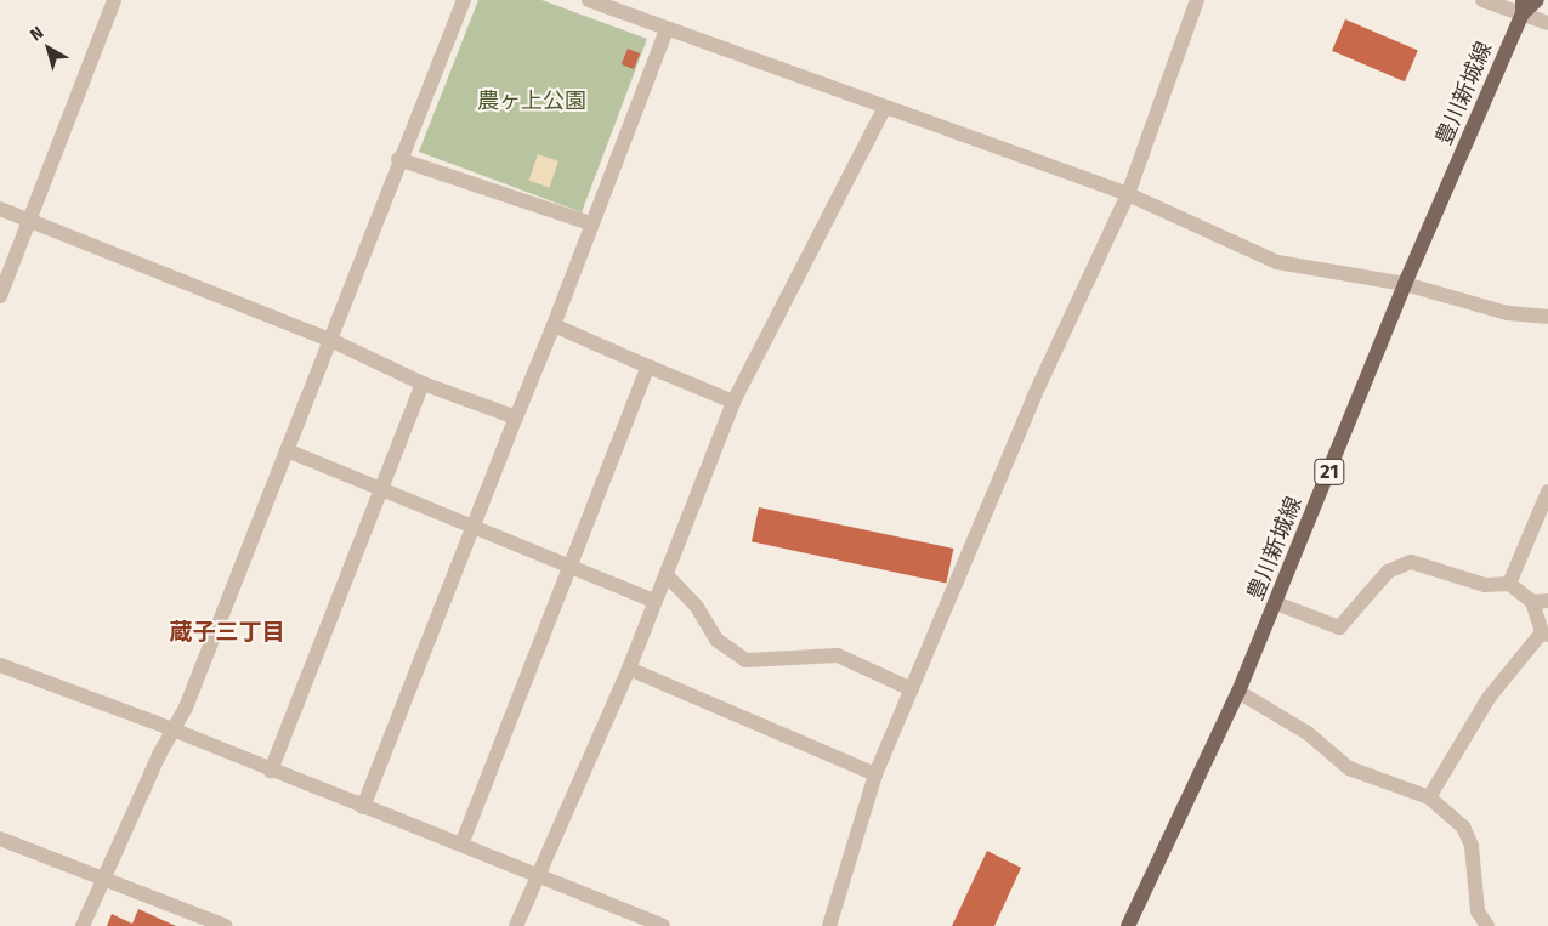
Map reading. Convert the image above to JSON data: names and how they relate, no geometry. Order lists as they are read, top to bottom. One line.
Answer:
{"streets":{"main road":["豊川新城線","21"]},"districts":["蔵子三丁目"],"parks":["農ヶ上公園"],"north":"top left"}
